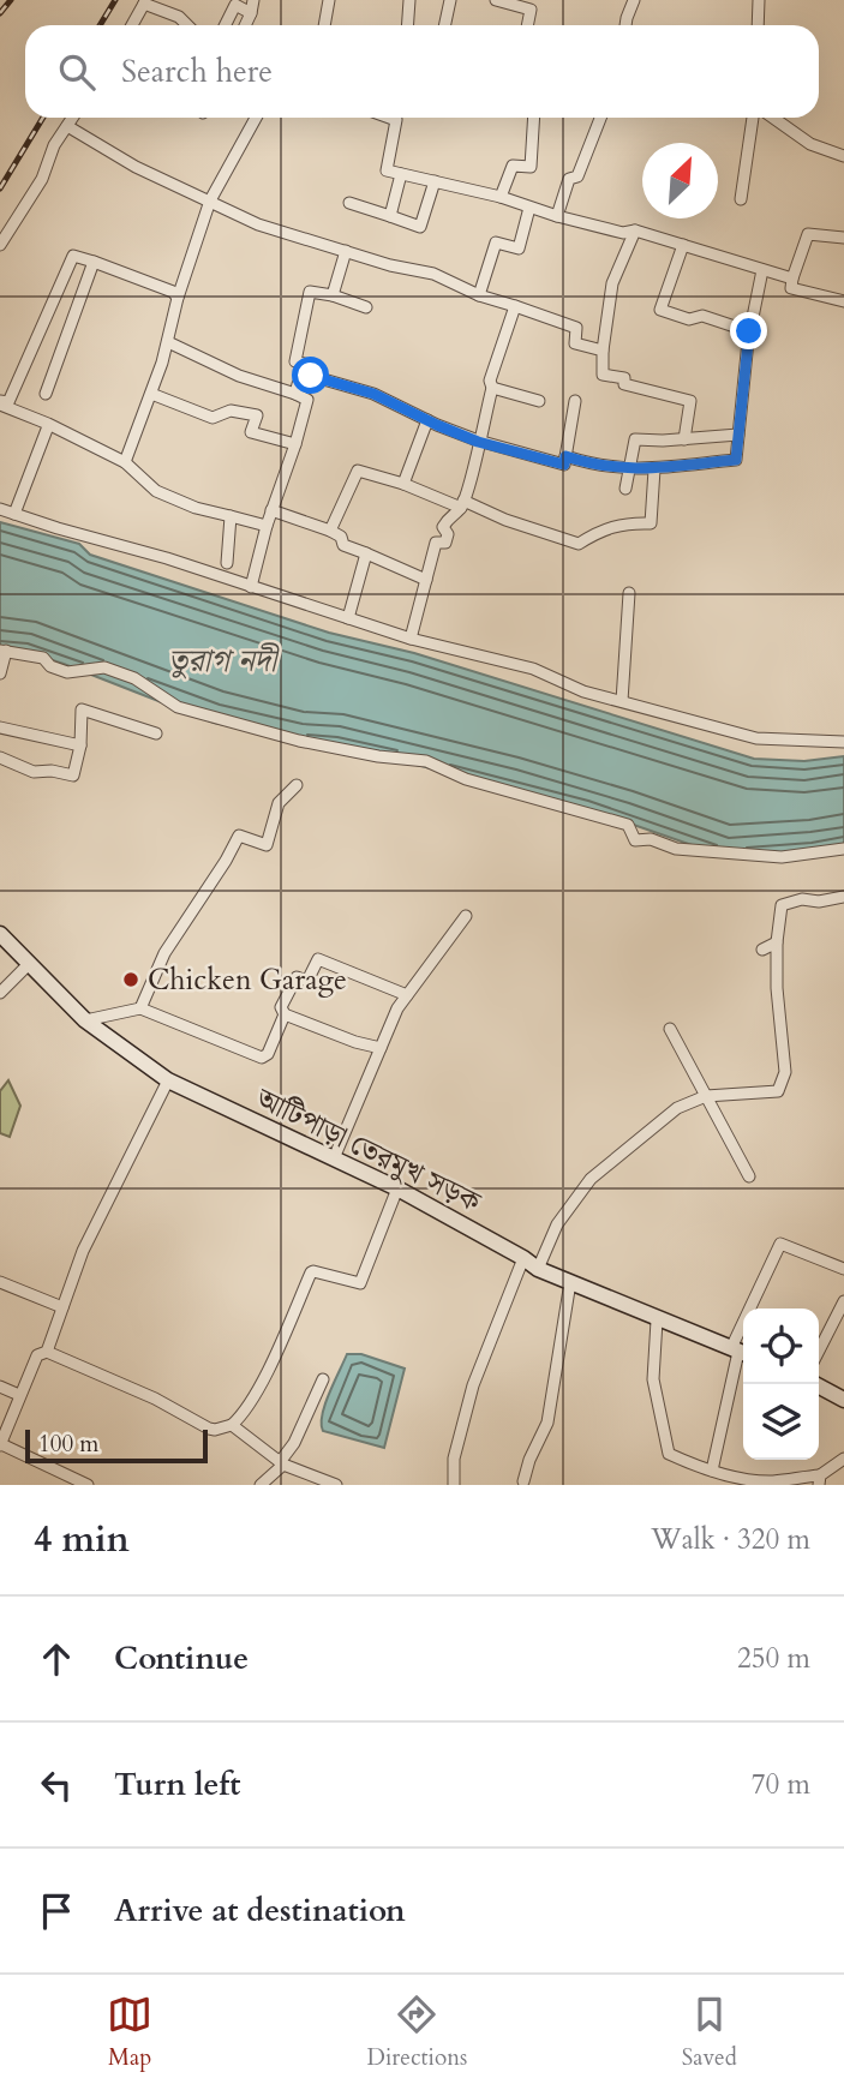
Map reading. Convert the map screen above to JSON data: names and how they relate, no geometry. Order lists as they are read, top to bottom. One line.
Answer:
{"streets":{"main road":["আটিপাড়া তেরমুখ সড়ক"]},"water":["তুরাগ নদী"],"places":["Chicken Garage"],"scale_bar":"100 m","north":"top right","page":{"search":"Search here","scale":"100 m","heading":["4 min","Walk · 320 m"],"list":[["Continue","250 m"],["Turn left","70 m"],"Arrive at destination"],"nav":["Map","Directions","Saved"]}}
